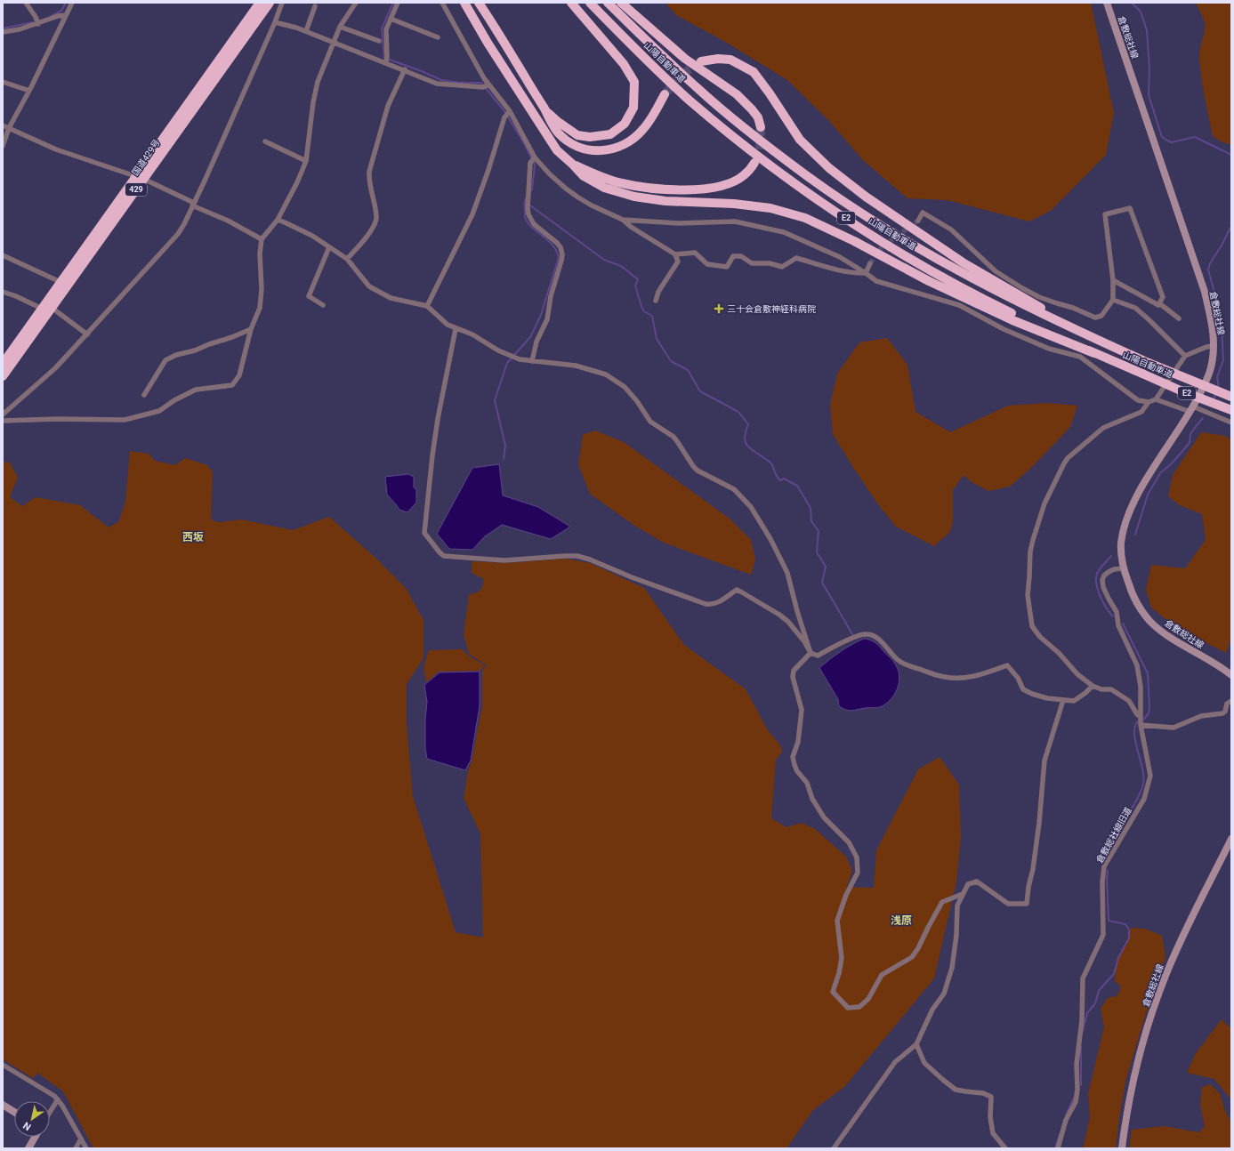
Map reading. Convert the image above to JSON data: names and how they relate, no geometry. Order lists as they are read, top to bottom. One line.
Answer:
{"streets":{"highway":["山陽自動車道","国道429号","429","E2"],"main road":["倉敷総社線"],"street":["倉敷総社線旧道"]},"crossings":[["倉敷総社線","倉敷総社線旧道"]],"districts":["西坂","浅原"],"places":{"health":["三十会倉敷神経科病院"]},"north":"bottom left"}
